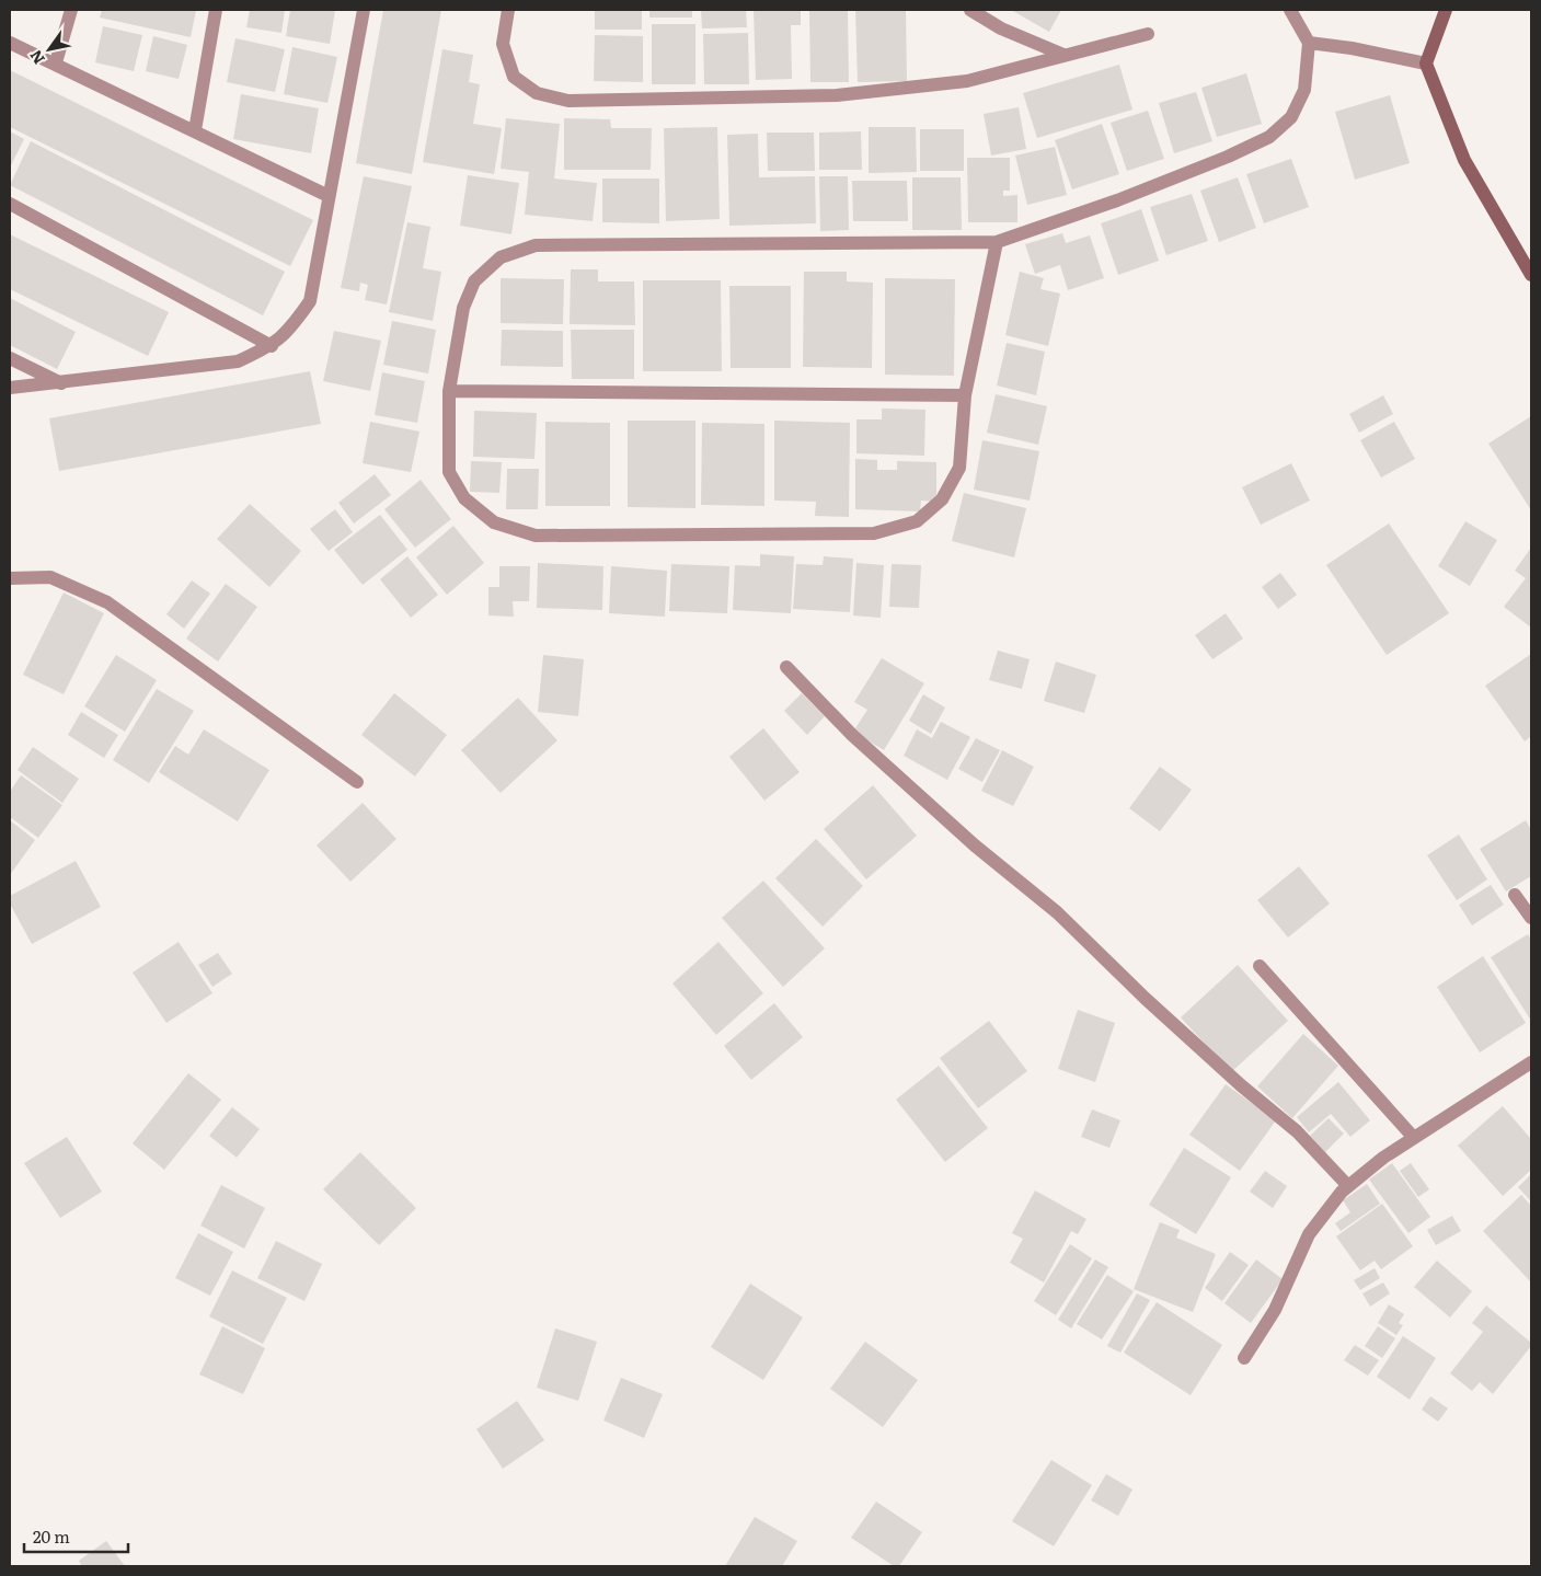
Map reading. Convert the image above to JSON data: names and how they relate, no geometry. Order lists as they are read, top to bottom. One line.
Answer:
{"scale_bar":"20 m","north":"bottom left"}
